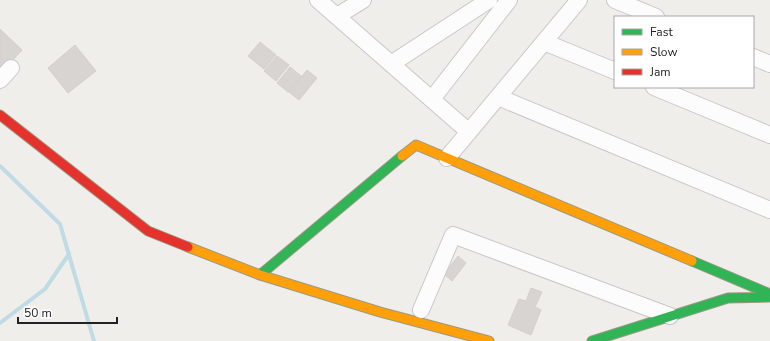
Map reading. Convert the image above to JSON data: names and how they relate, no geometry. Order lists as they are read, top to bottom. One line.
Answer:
{"legend":["Fast","Slow","Jam"],"scale_bar":"50 m"}
